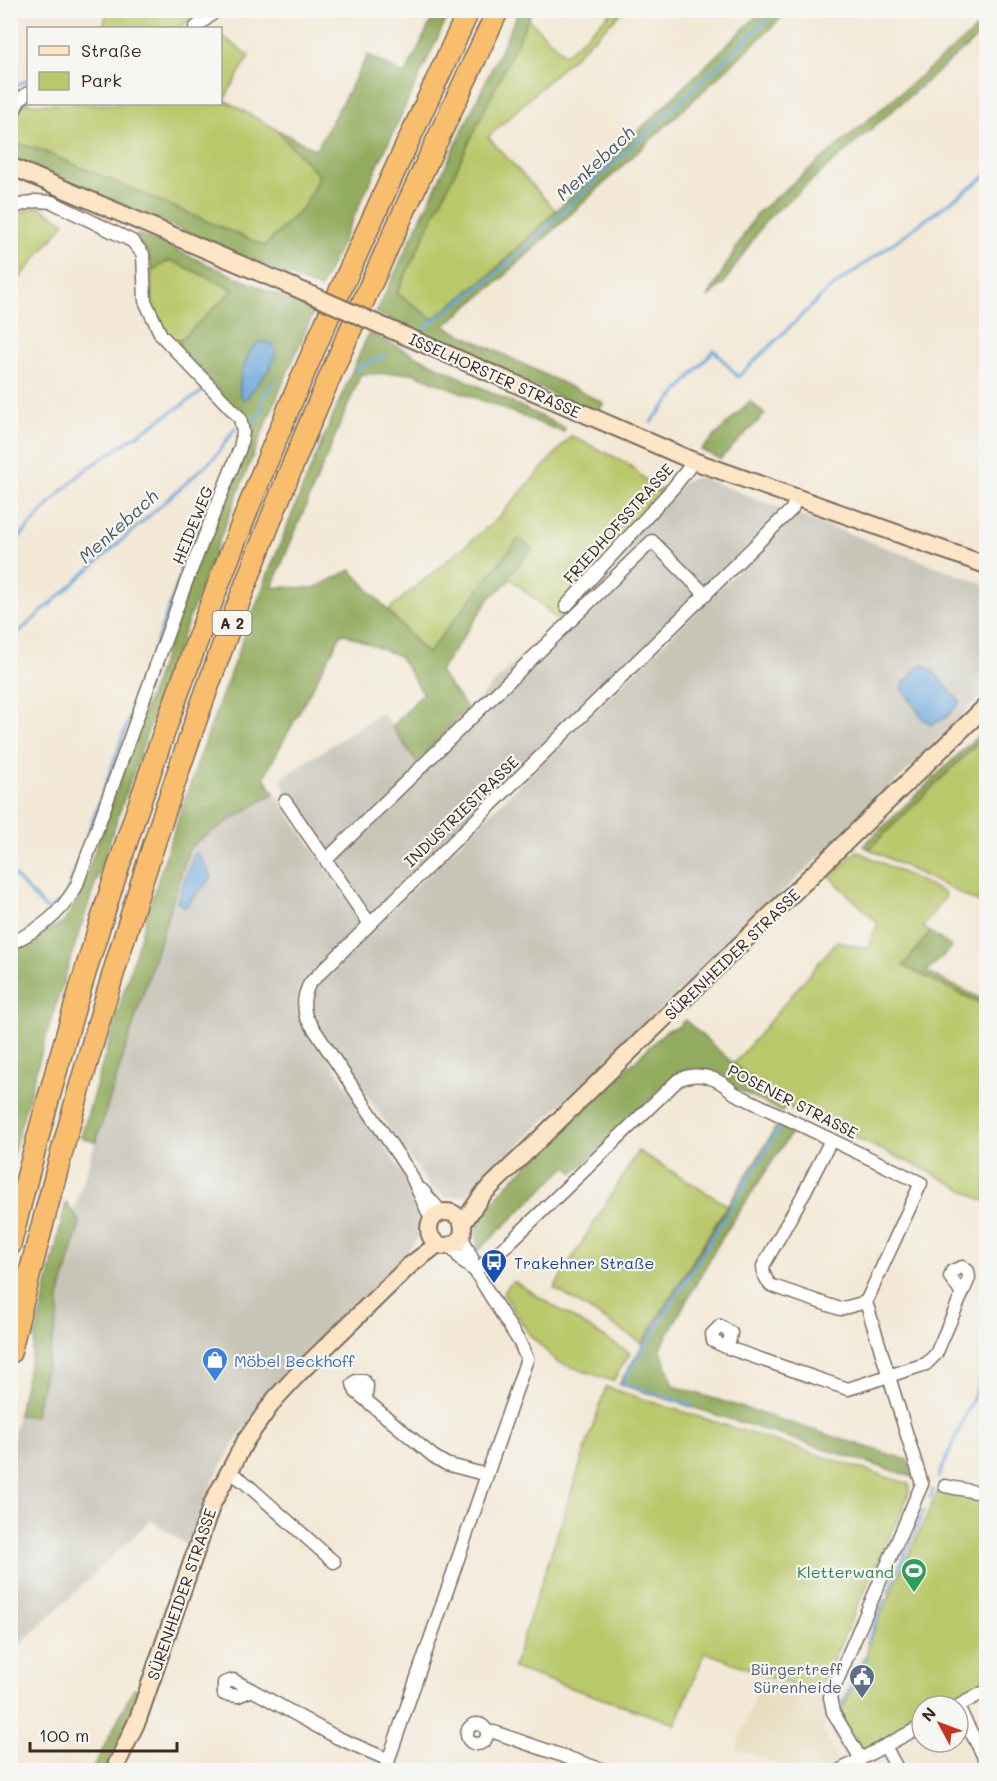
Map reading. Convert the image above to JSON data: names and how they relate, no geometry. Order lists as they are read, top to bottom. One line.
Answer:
{"streets":{"highway":["A 2"],"main road":["ISSELHORSTER STRASSE","SÜRENHEIDER STRASSE"],"street":["FRIEDHOFSSTRASSE","HEIDEWEG","INDUSTRIESTRASSE","POSENER STRASSE"]},"crossings":[["ISSELHORSTER STRASSE","FRIEDHOFSSTRASSE"],["ISSELHORSTER STRASSE","INDUSTRIESTRASSE"],["INDUSTRIESTRASSE","SÜRENHEIDER STRASSE"]],"water":["Menkebach"],"places":{"bus stop":["Trakehner Straße"],"shop":["Möbel Beckhoff"],"sports":["Kletterwand"],"public building":["Bürgertreff Sürenheide"]},"legend":["Straße","Park"],"scale_bar":"100 m","north":"top left"}
